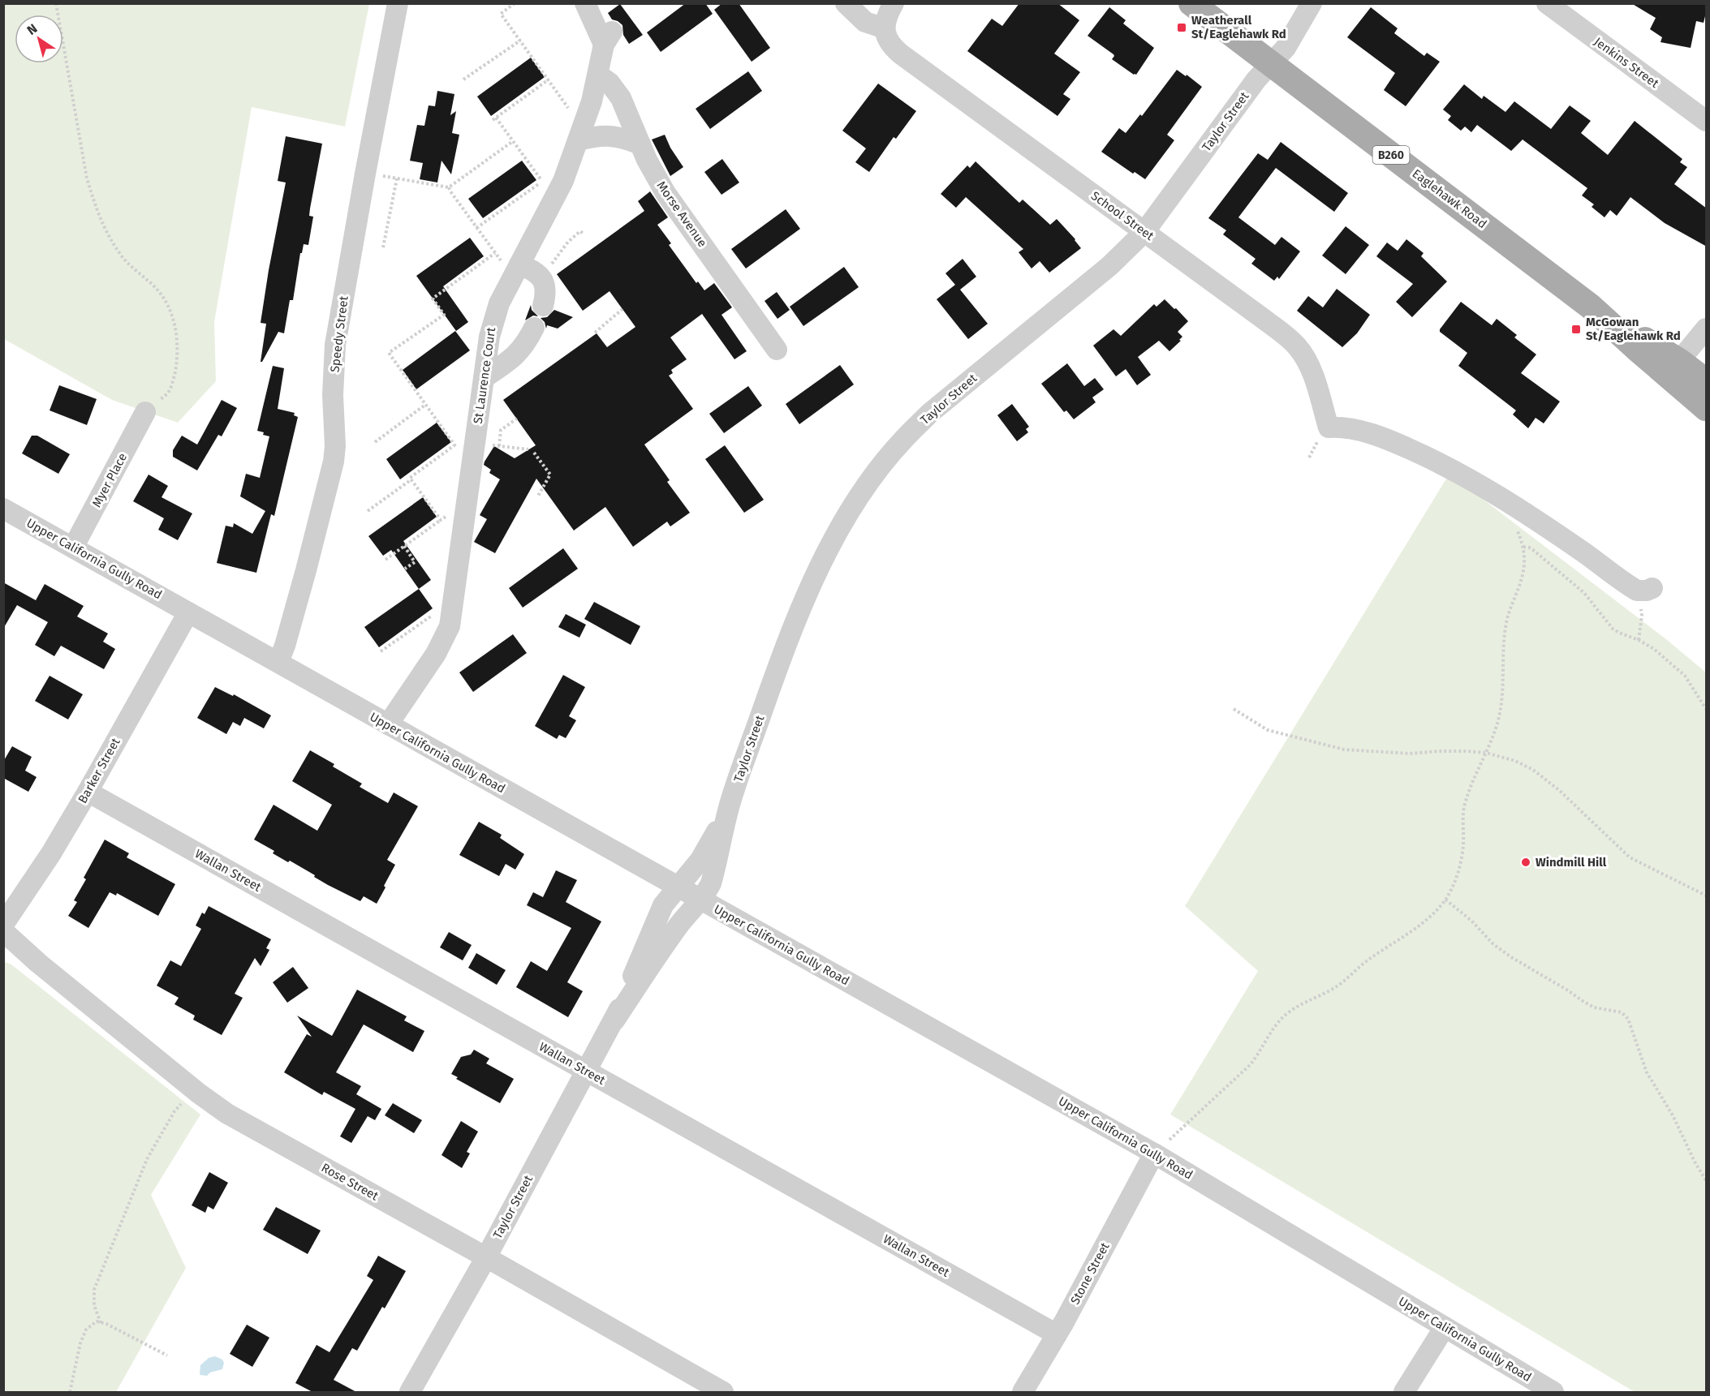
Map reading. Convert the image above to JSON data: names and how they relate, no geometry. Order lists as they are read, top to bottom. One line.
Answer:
{"streets":{"main road":["B260","Eaglehawk Road"],"street":["Jenkins Street","Taylor Street","Morse Avenue","School Street","Speedy Street","St Laurence Court","Myer Place","Upper California Gully Road","Barker Street","Wallan Street","Rose Street","Stone Street"]},"crossings":[["Taylor Street","Eaglehawk Road"],["Taylor Street","School Street"],["Taylor Street","Upper California Gully Road"],["Taylor Street","Wallan Street"],["Taylor Street","Rose Street"],["Morse Avenue","St Laurence Court"],["Speedy Street","Upper California Gully Road"],["St Laurence Court","Upper California Gully Road"],["Myer Place","Upper California Gully Road"],["Upper California Gully Road","Barker Street"],["Upper California Gully Road","Stone Street"],["Barker Street","Wallan Street"],["Wallan Street","Stone Street"]],"places":{"transit":["Weatherall St/Eaglehawk Rd","McGowan St/Eaglehawk Rd"],"other":["Windmill Hill"]},"north":"top left"}
